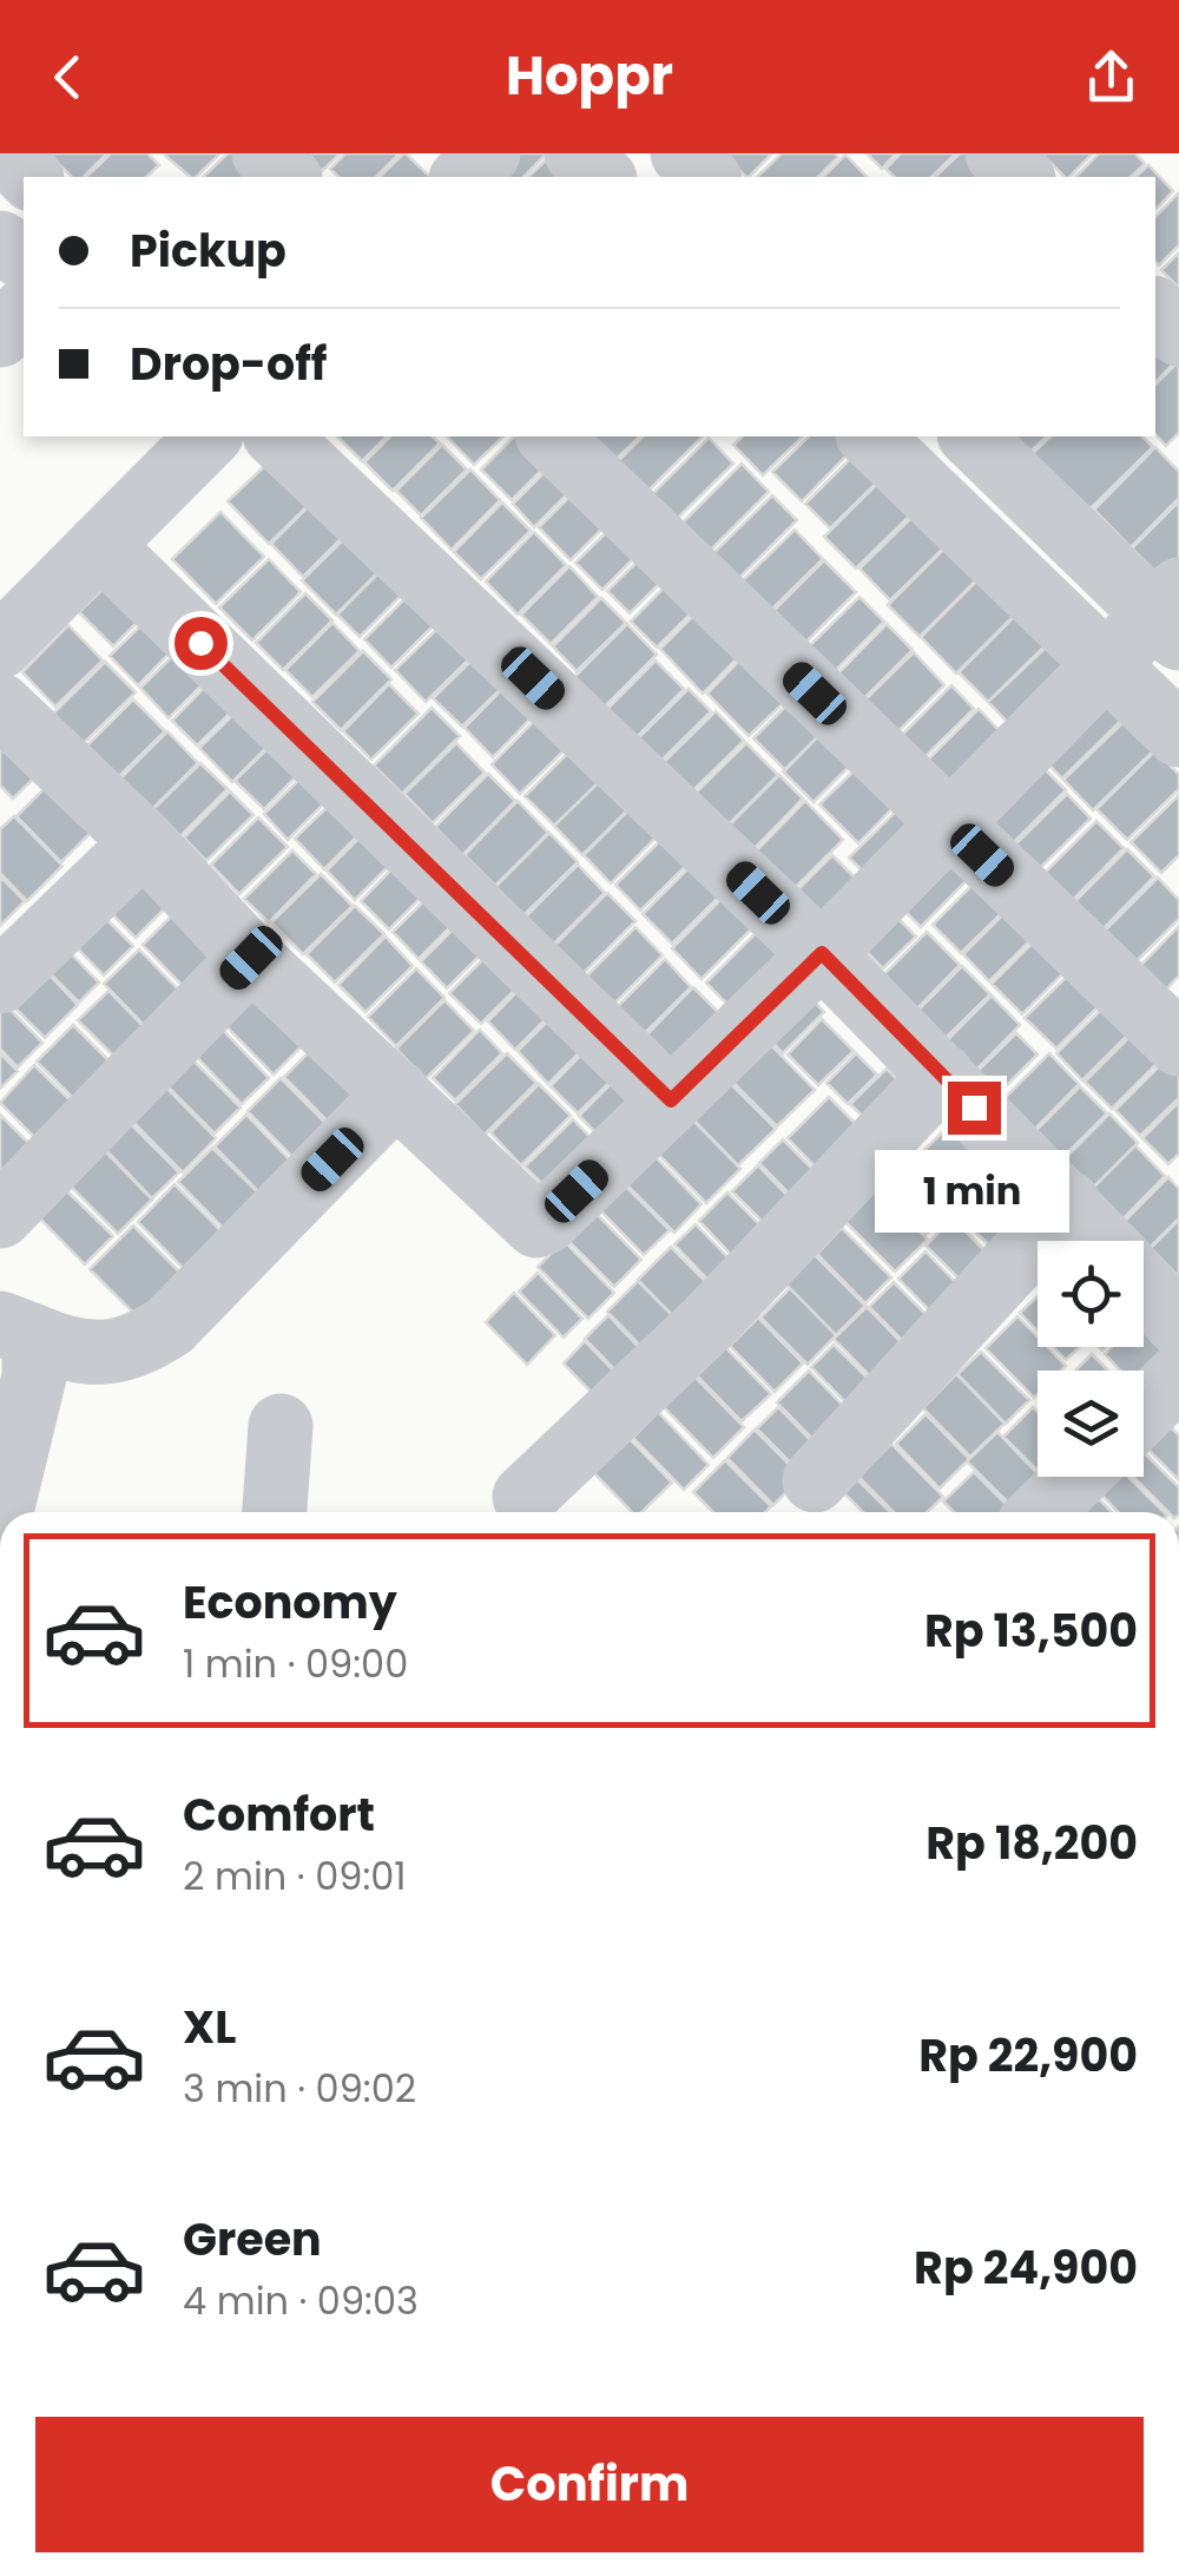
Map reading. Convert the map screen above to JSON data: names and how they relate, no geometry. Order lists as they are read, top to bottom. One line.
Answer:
{"page":{"header":"Hoppr","banner":["Pickup","Drop-off"],"bubble":"1 min","list":[{"name":"Economy","note":"1 min · 09:00","value":"Rp 13,500"},{"name":"Comfort","note":"2 min · 09:01","value":"Rp 18,200"},{"name":"XL","note":"3 min · 09:02","value":"Rp 22,900"},{"name":"Green","note":"4 min · 09:03","value":"Rp 24,900"}],"buttons":"Confirm"}}
